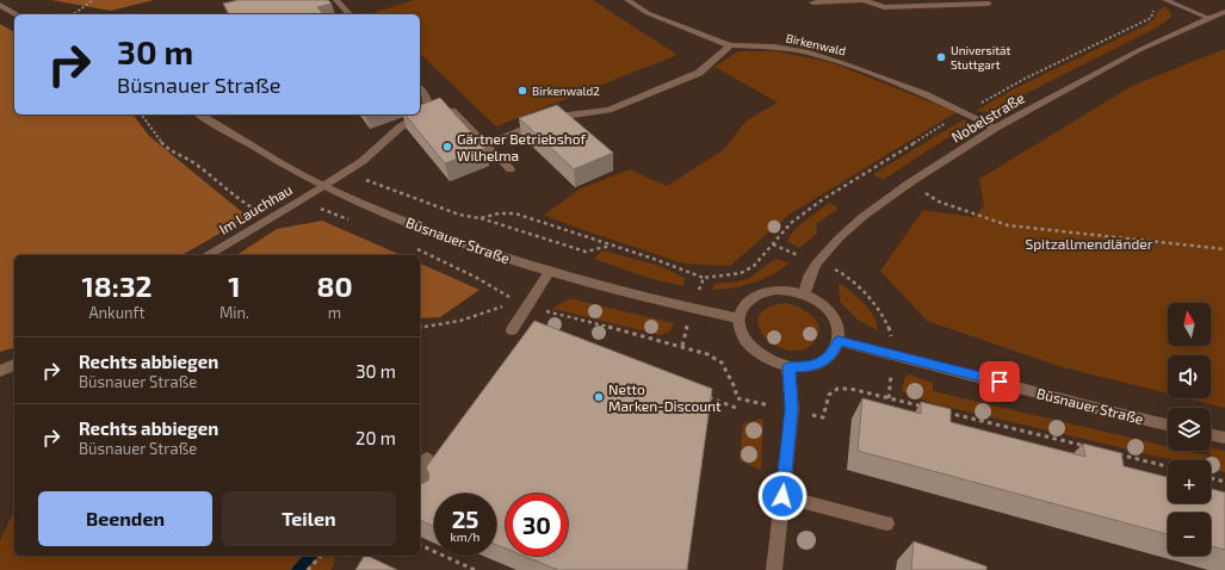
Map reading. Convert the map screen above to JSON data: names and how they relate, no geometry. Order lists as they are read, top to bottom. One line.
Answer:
{"streets":{"street":["Birkenwald","Nobelstraße","Im Lauchhau","Büsnauer Straße"]},"crossings":[["Birkenwald","Nobelstraße"],["Nobelstraße","Büsnauer Straße"],["Im Lauchhau","Büsnauer Straße"]],"parks":["Spitzallmendländer"],"places":["Universität Stuttgart","Birkenwald2","Gärtner Betriebshof Wilhelma","Netto Marken-Discount"],"north":"top","page":{"turn":["30 m","Büsnauer Straße"],"eta":["18:32","Ankunft","1","Min.","80","m"],"map_buttons":["+","−"],"list":[{"name":"Rechts abbiegen","note":"Büsnauer Straße","value":"30 m"},{"name":"Rechts abbiegen","note":"Büsnauer Straße","value":"20 m"}],"buttons":["Beenden","Teilen"],"speed":"25 km/h","limit":"30"}}
